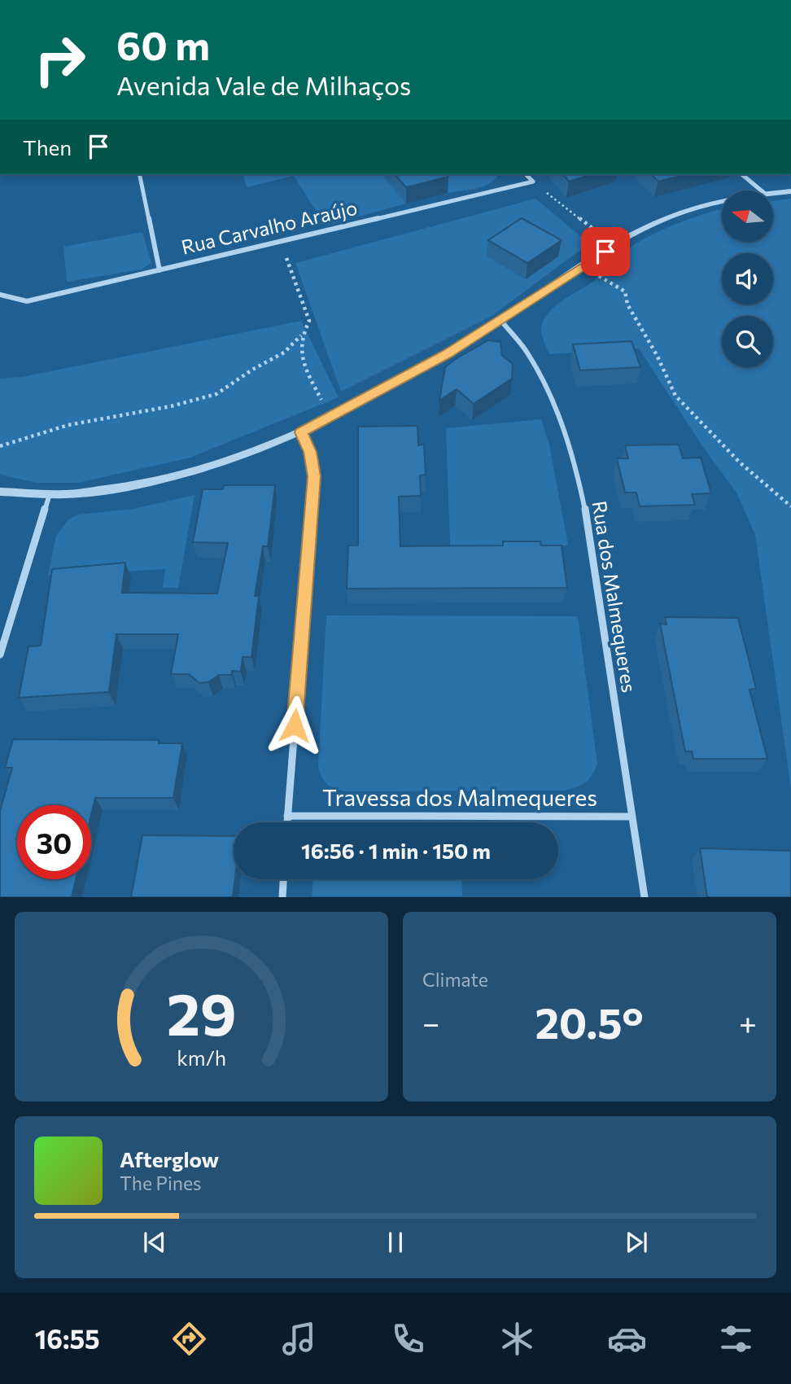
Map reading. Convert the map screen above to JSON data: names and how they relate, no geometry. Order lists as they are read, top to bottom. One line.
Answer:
{"streets":{"street":["Rua Carvalho Araújo","Rua dos Malmequeres","Travessa dos Malmequeres"]},"crossings":[["Rua dos Malmequeres","Travessa dos Malmequeres"]],"north":"left","page":{"turn":["60 m","Avenida Vale de Milhaços"],"then":"Then","limit":"30","trip":"16:56 · 1 min · 150 m","tile":"Climate","heat":["−","20.5°","+"],"song":["Afterglow","The Pines"],"tabs":"16:55","gauge":["29","km/h"]}}
